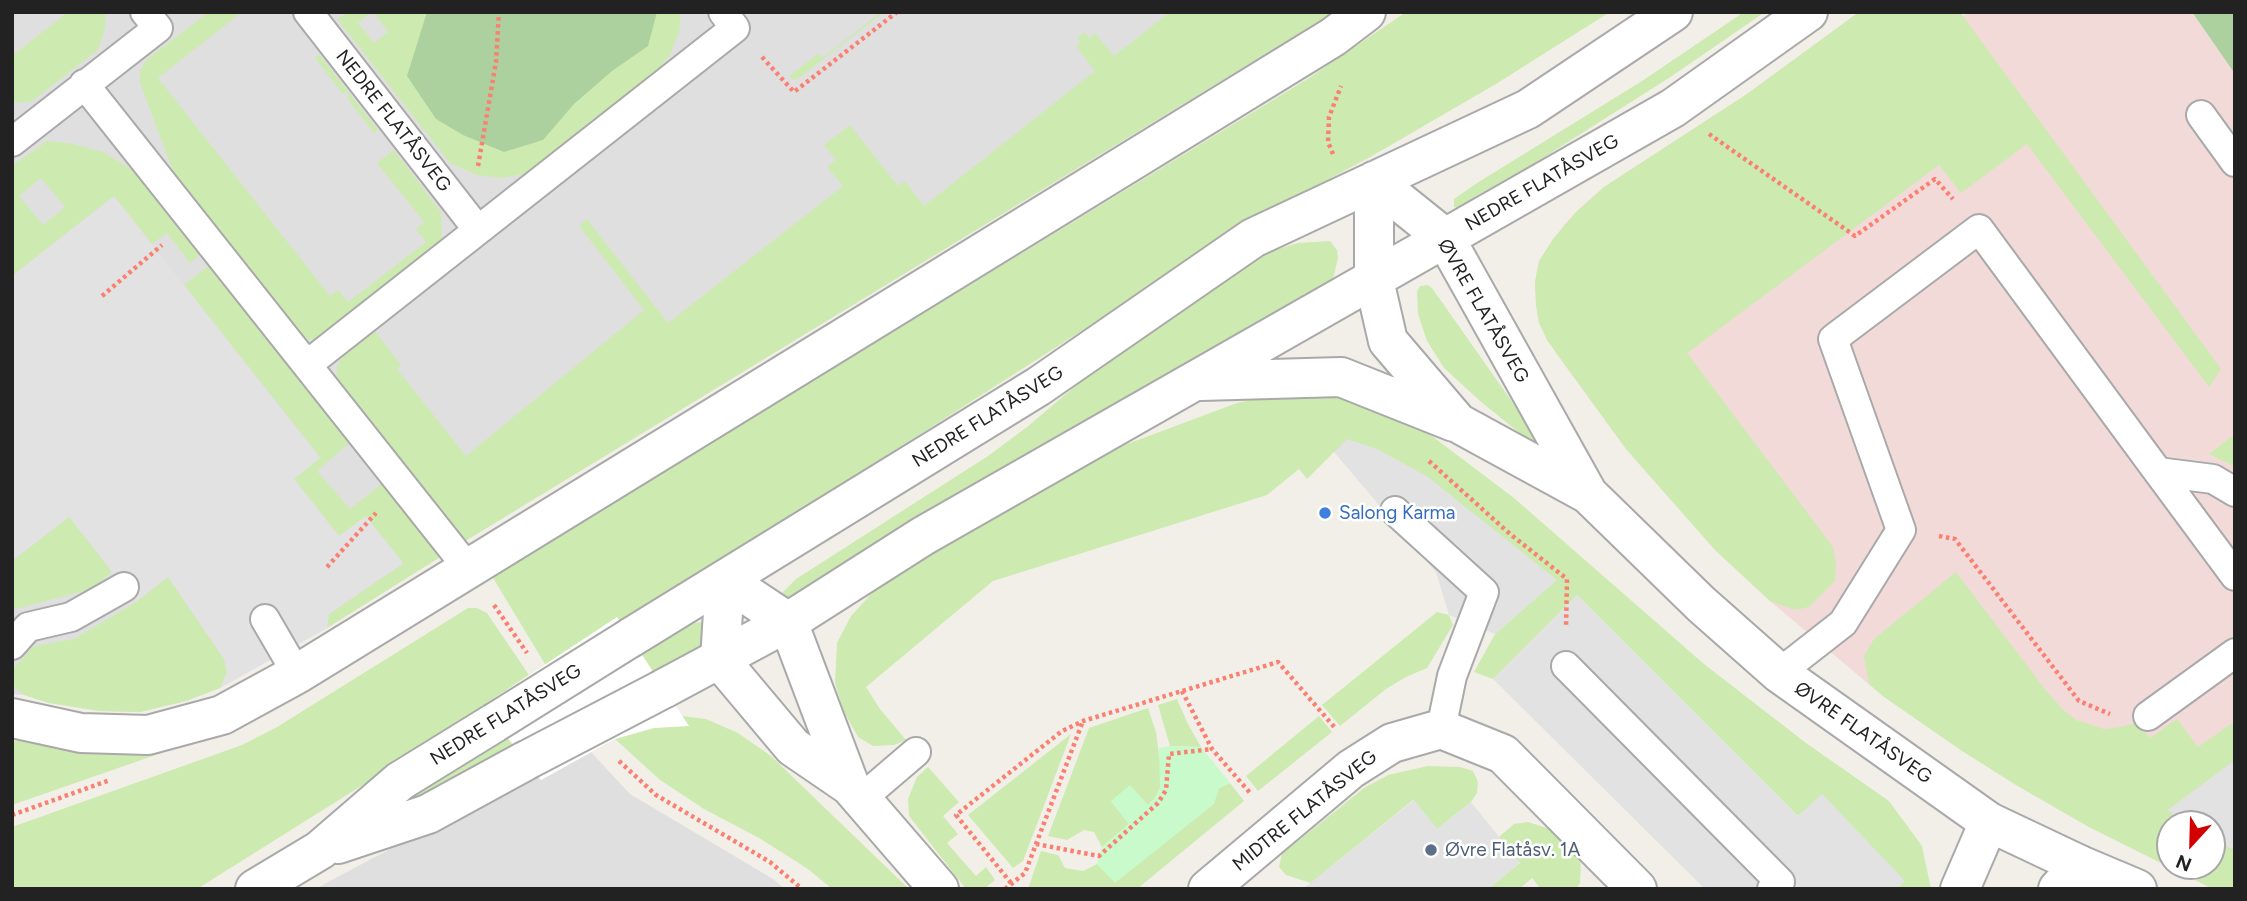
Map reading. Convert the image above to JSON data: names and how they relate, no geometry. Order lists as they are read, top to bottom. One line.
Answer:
{"streets":{"street":["NEDRE FLATÅSVEG","ØVRE FLATÅSVEG","MIDTRE FLATÅSVEG"]},"crossings":[["NEDRE FLATÅSVEG","ØVRE FLATÅSVEG"]],"places":["Salong Karma","Øvre Flatåsv. 1A"],"north":"bottom"}
